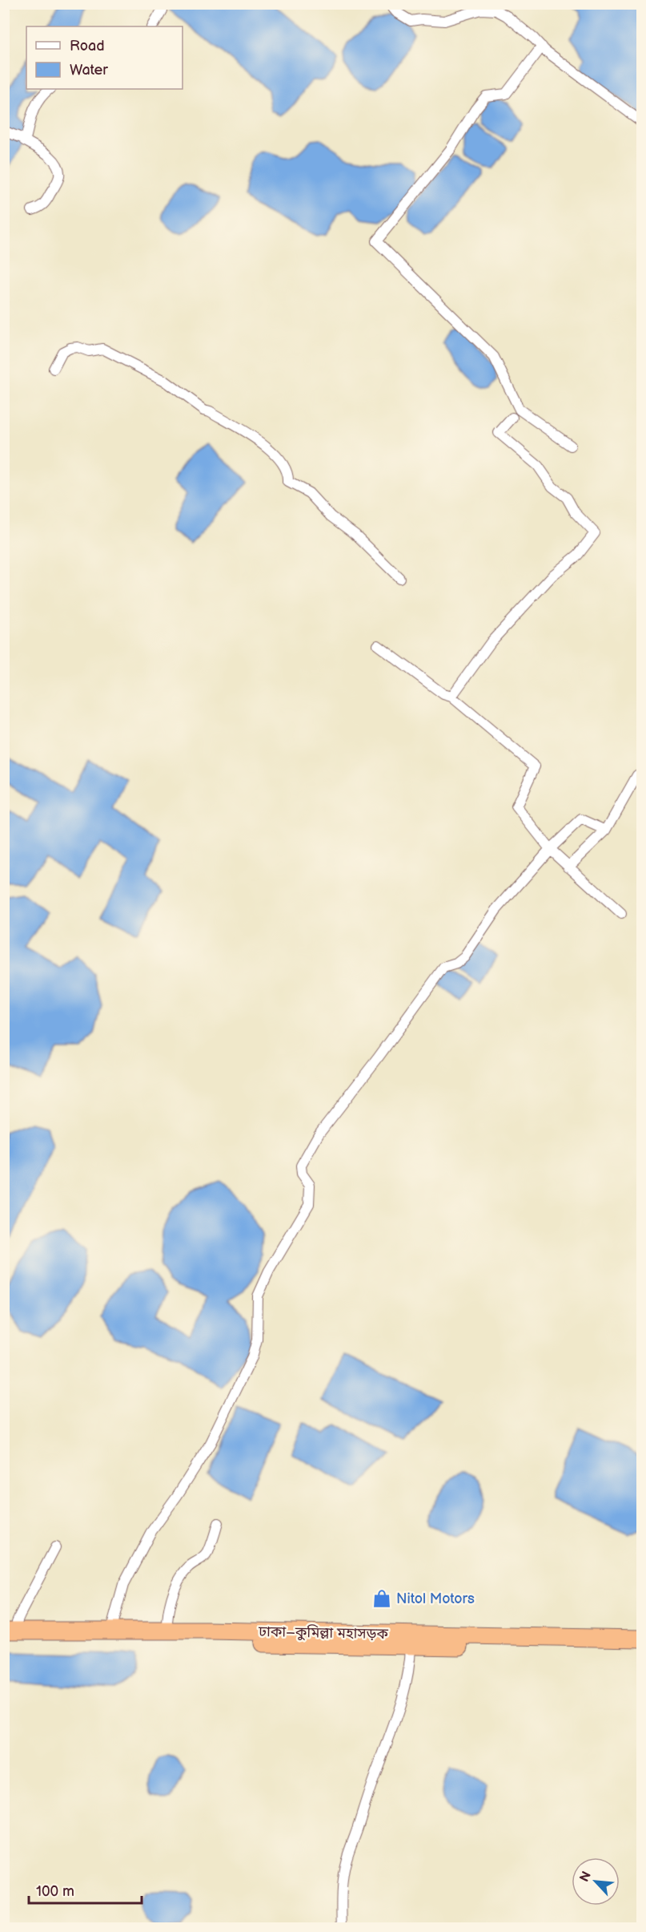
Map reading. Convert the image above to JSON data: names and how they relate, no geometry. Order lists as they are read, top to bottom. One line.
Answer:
{"streets":{"highway":["ঢাকা–কুমিল্লা মহাসড়ক"]},"places":{"shop":["Nitol Motors"]},"legend":["Road","Water"],"scale_bar":"100 m","north":"top left"}
